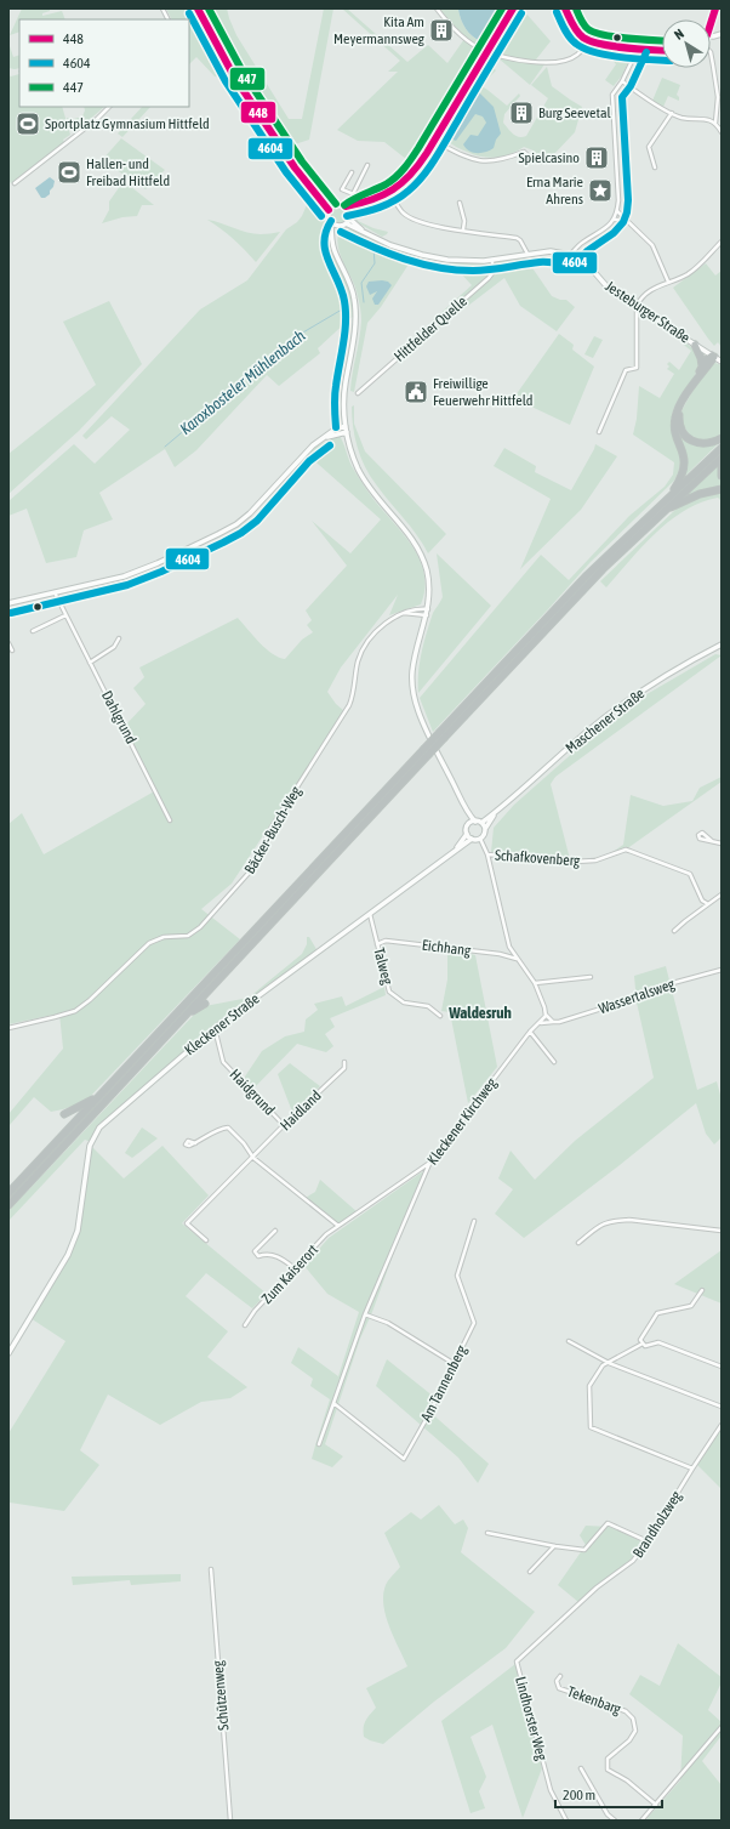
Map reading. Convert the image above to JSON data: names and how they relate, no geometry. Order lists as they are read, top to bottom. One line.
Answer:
{"streets":{"street":["Jesteburger Straße","Hittfelder Quelle","Dahlgrund","Maschener Straße","Bäcker-Busch-Weg","Schafkovenberg","Eichhang","Talweg","Wassertalsweg","Kleckener Straße","Haidgrund","Haidland","Kleckener Kirchweg","Zum Kaiserort","Am Tannenberg","Brandholzweg","Schützenweg","Tekenbarg","Lindhorster Weg"]},"crossings":[["Maschener Straße","Kleckener Straße"],["Eichhang","Talweg"],["Talweg","Kleckener Straße"],["Wassertalsweg","Kleckener Kirchweg"],["Kleckener Straße","Haidgrund"],["Haidgrund","Haidland"],["Kleckener Kirchweg","Zum Kaiserort"],["Kleckener Kirchweg","Am Tannenberg"],["Brandholzweg","Lindhorster Weg"]],"districts":["Waldesruh"],"water":["Karoxbosteler Mühlenbach"],"places":{"building":["Kita Am Meyermannsweg","Burg Seevetal","Spielcasino"],"sports":["Sportplatz Gymnasium Hittfeld","Hallen- und Freibad Hittfeld"],"place":["Erna Marie Ahrens"],"public building":["Freiwillige Feuerwehr Hittfeld"]},"lines":["transit line 448","transit line 447","transit line 4604"],"legend":["448","4604","447"],"scale_bar":"200 m","north":"top left"}
